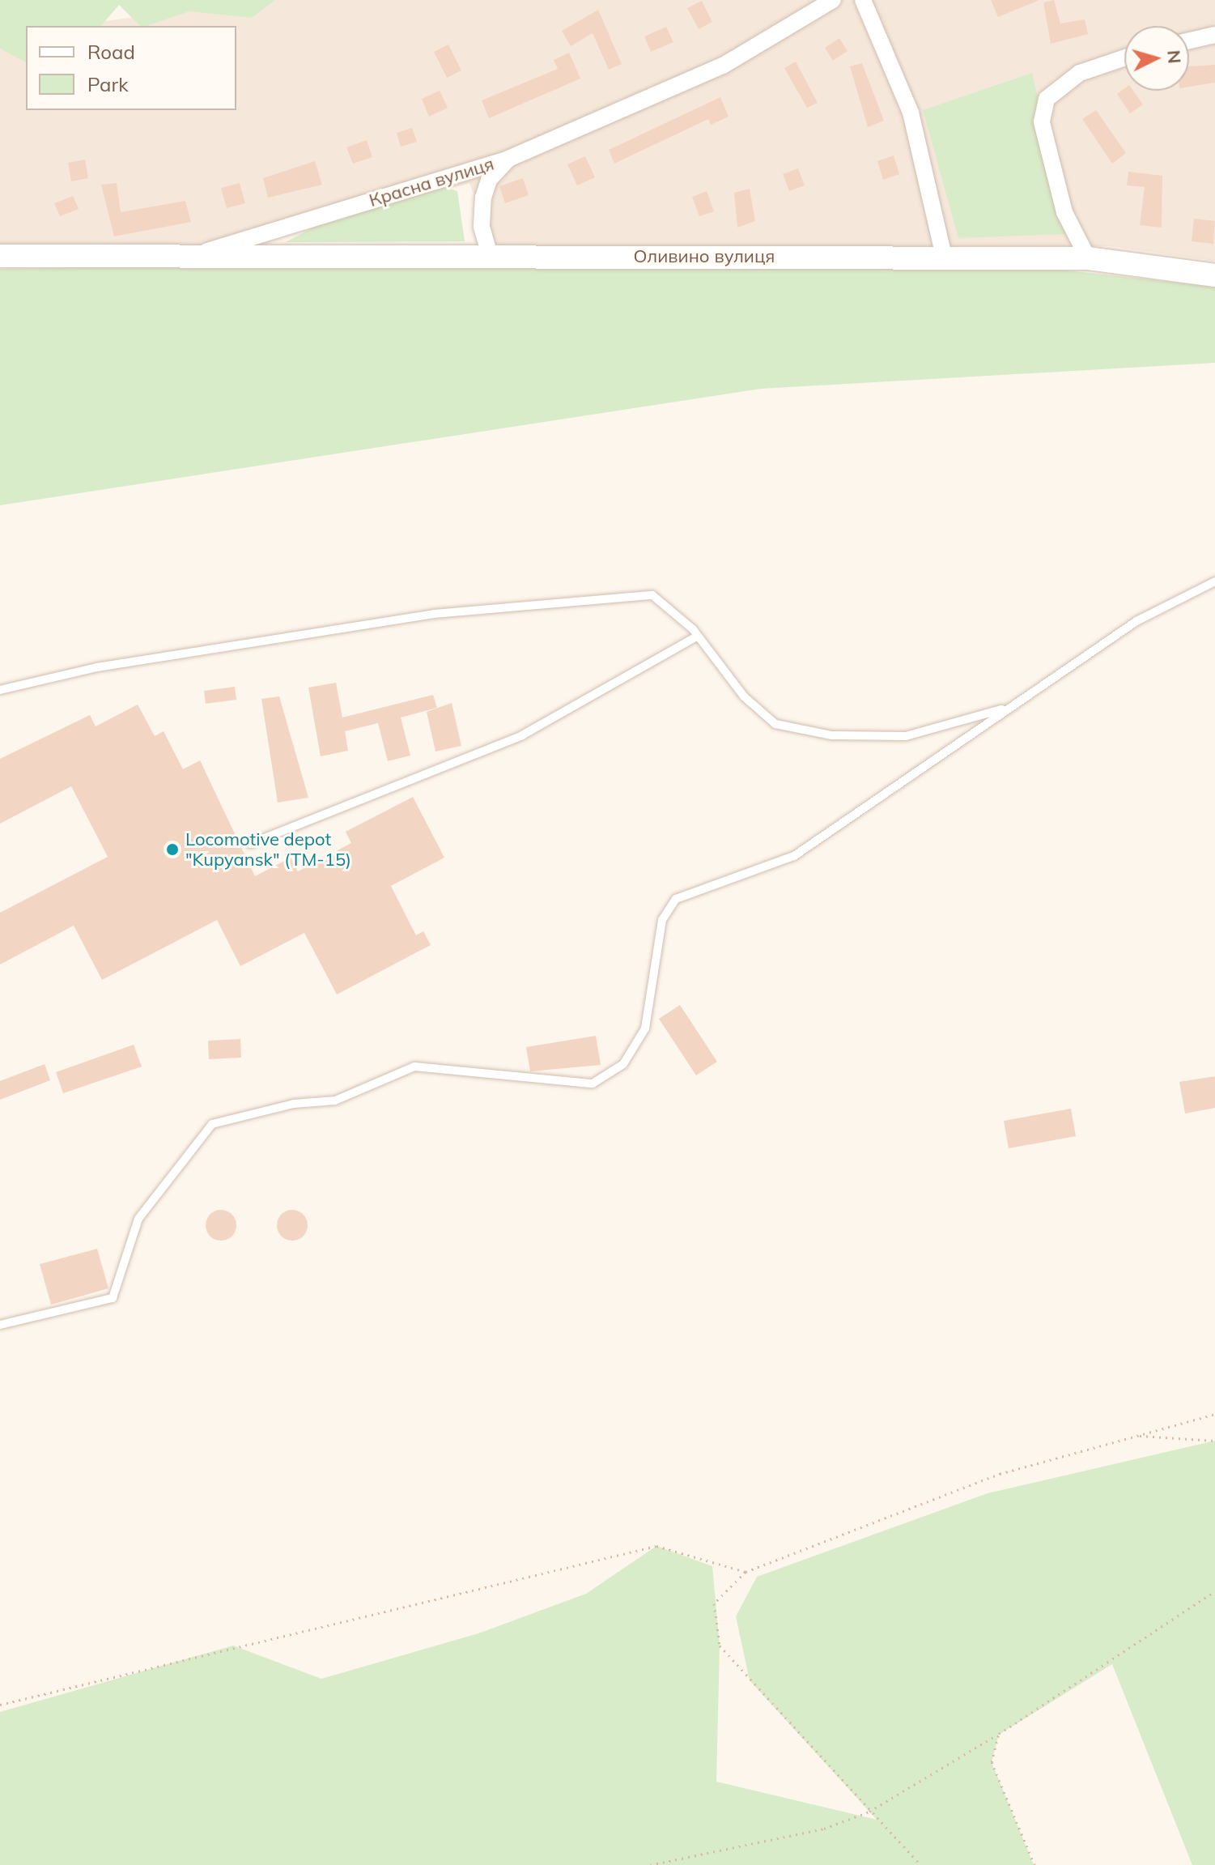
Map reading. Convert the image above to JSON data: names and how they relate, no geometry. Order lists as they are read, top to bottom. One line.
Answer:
{"streets":{"street":["Красна вулиця","Оливино вулиця"]},"crossings":[["Красна вулиця","Оливино вулиця"]],"places":["Locomotive depot \"Kupyansk\" (TM-15)"],"legend":["Road","Park"],"north":"right"}
